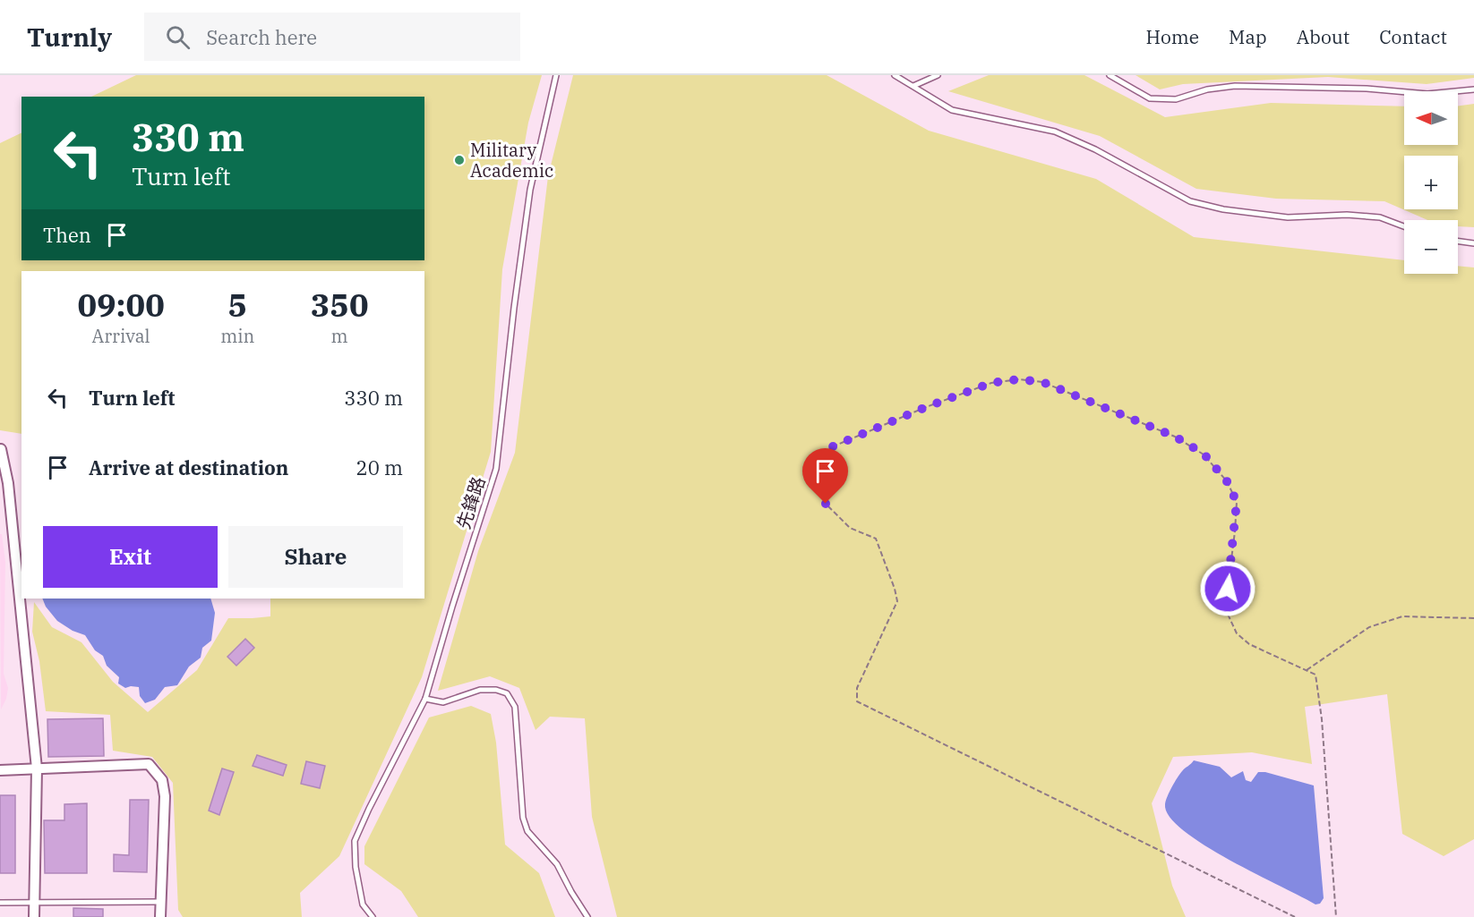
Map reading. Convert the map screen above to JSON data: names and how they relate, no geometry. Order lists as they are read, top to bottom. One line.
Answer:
{"streets":{"lane":["先鋒路"]},"places":["Military Academic"],"north":"left","page":{"header":"Turnly","search":"Search here","nav":["Home","Map","About","Contact"],"map_buttons":["+","−"],"turn":["330 m","Turn left"],"then":"Then","eta":["09:00","Arrival","5","min","350","m"],"list":[{"name":"Turn left","value":"330 m"},{"name":"Arrive at destination","value":"20 m"}],"buttons":["Exit","Share"]}}
